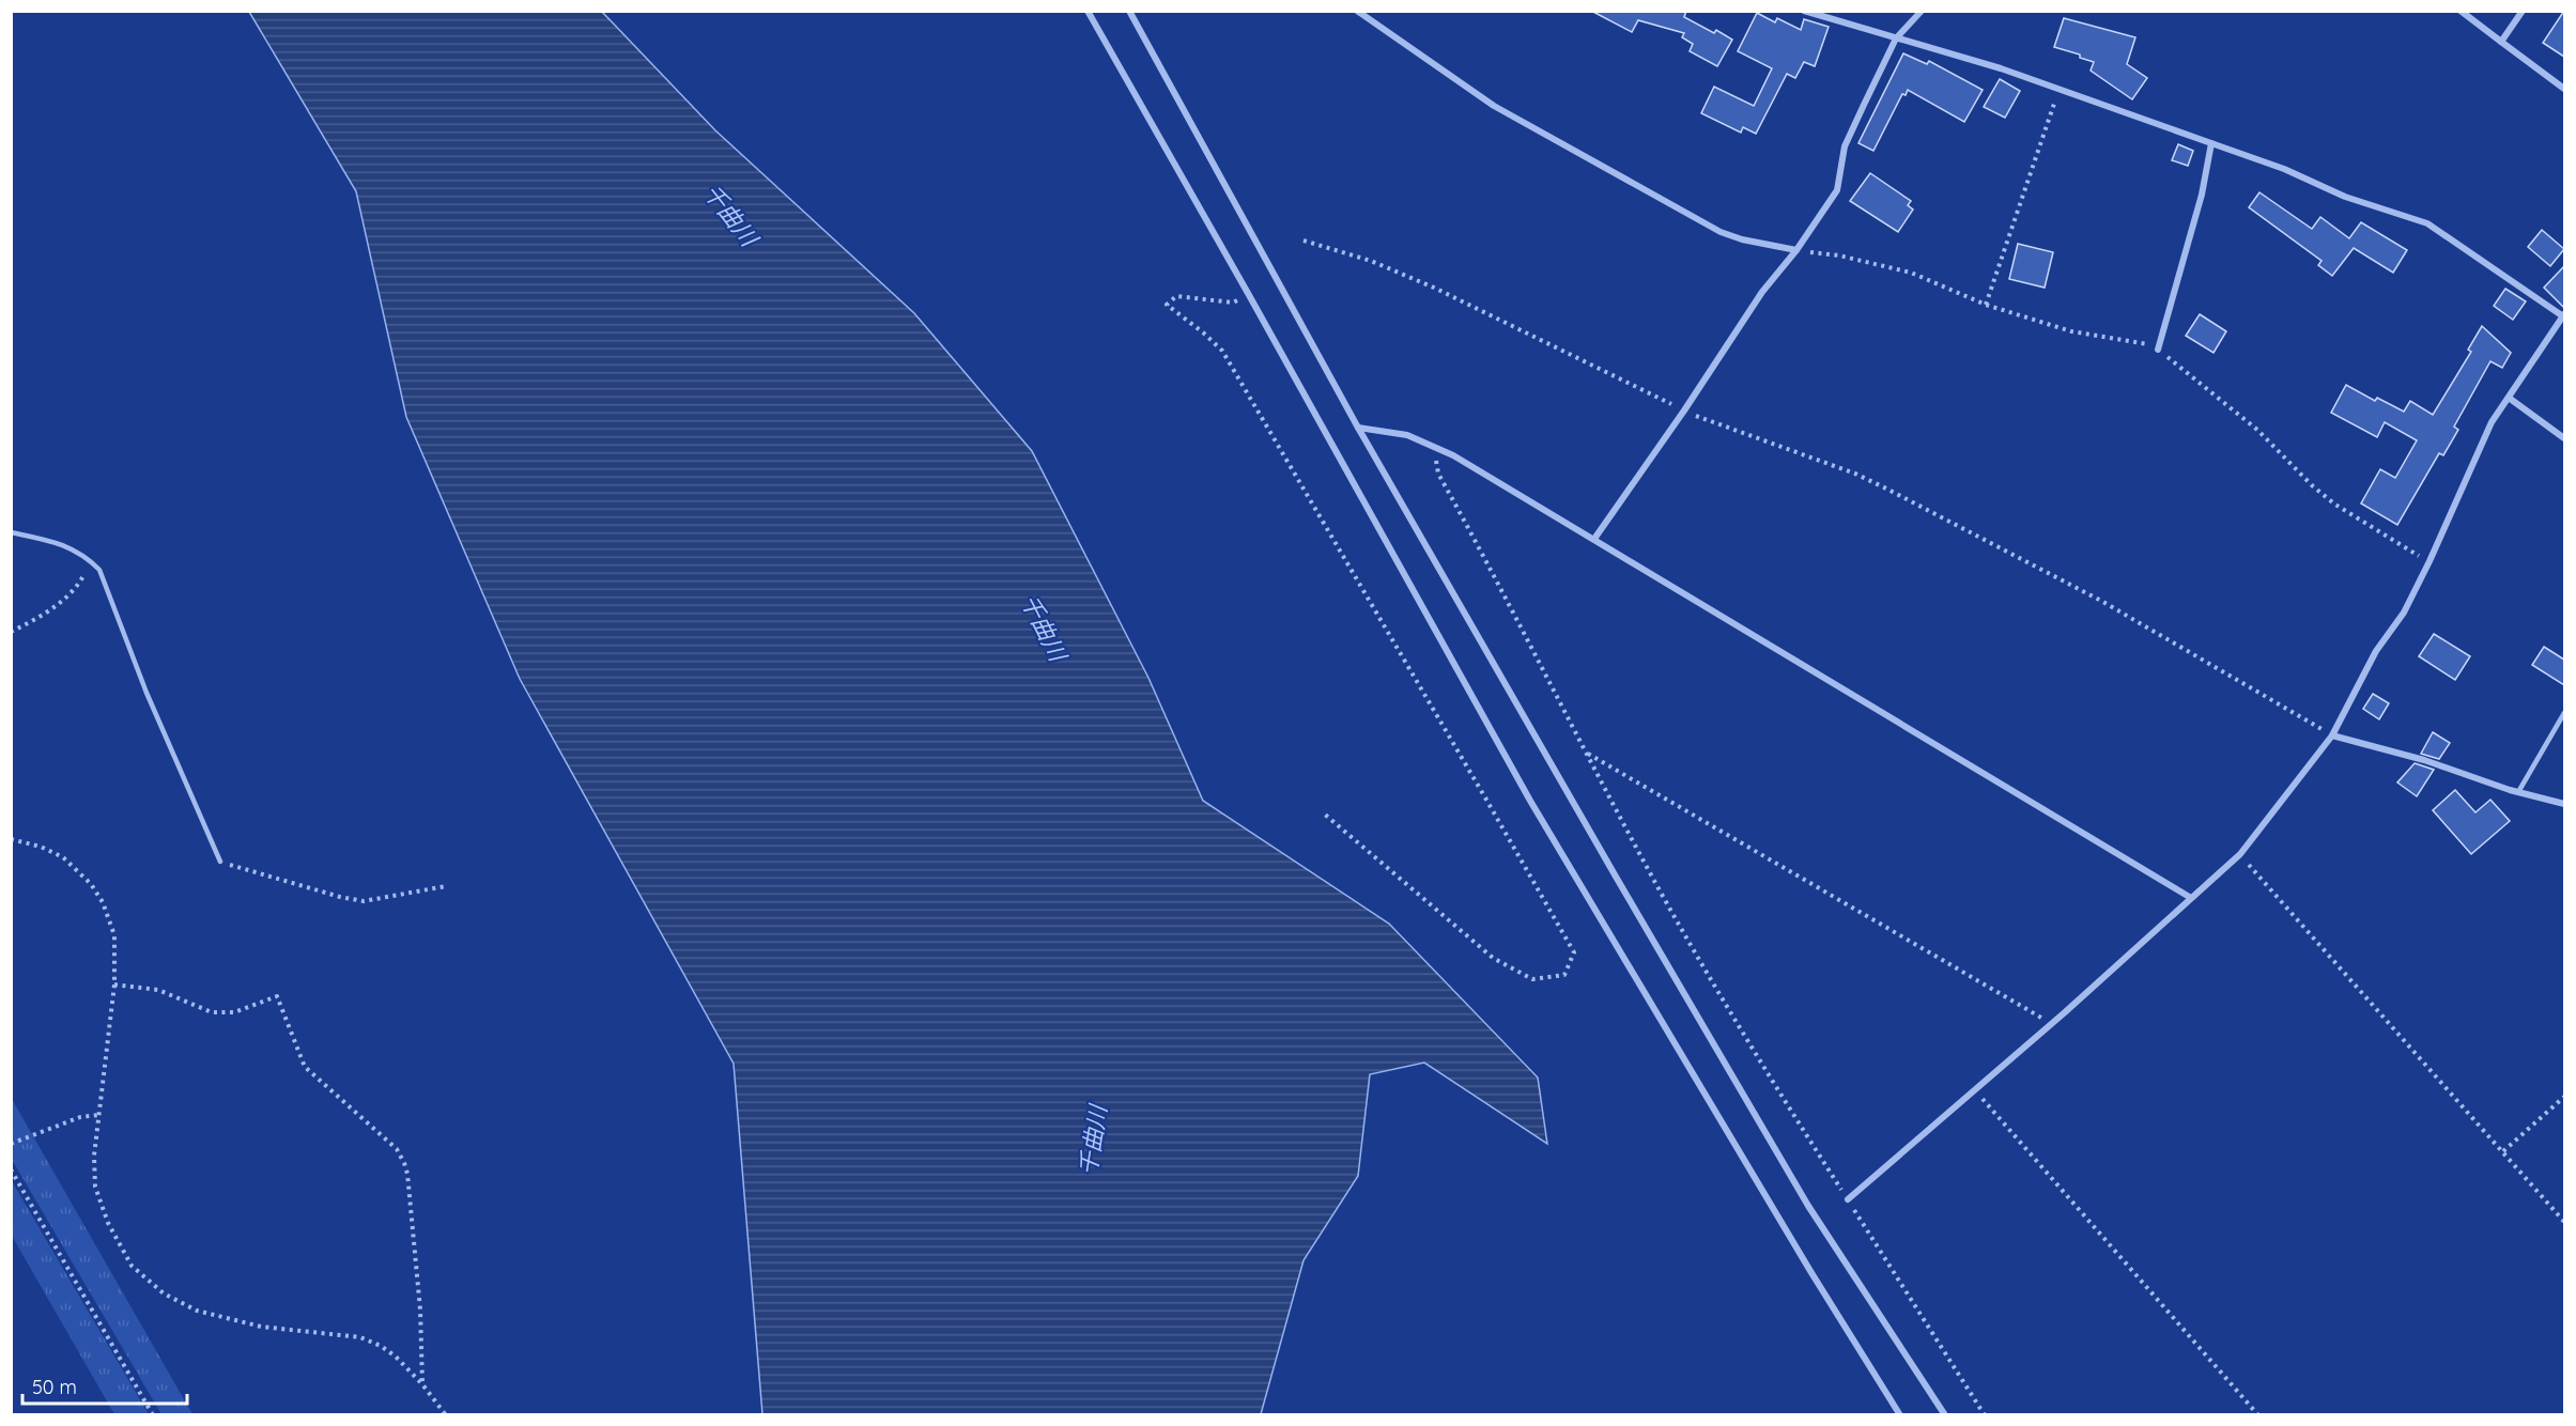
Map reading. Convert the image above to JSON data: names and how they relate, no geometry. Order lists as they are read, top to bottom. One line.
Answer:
{"water":["千曲川"],"scale_bar":"50 m"}
